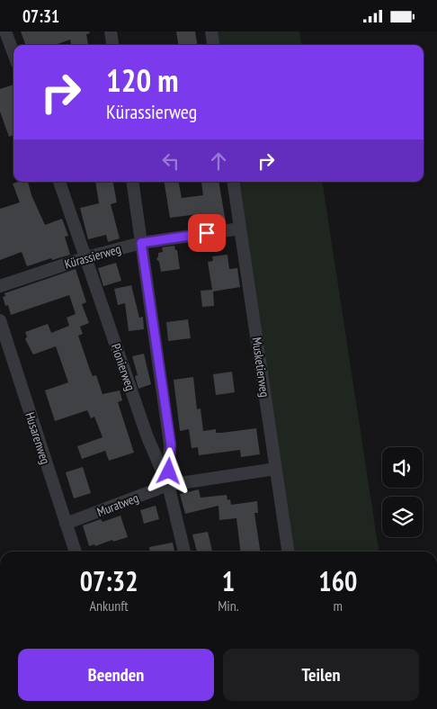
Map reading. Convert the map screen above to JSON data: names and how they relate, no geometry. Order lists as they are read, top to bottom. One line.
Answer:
{"streets":{"street":["Kürassierweg","Pionierweg","Musketierweg","Husarenweg","Muratweg"]},"crossings":[["Kürassierweg","Pionierweg"],["Kürassierweg","Musketierweg"],["Pionierweg","Muratweg"],["Musketierweg","Muratweg"],["Husarenweg","Muratweg"]],"page":{"status":"07:31","turn":["120 m","Kürassierweg"],"eta":["07:32","Ankunft","1","Min.","160","m"],"buttons":["Beenden","Teilen"]}}
